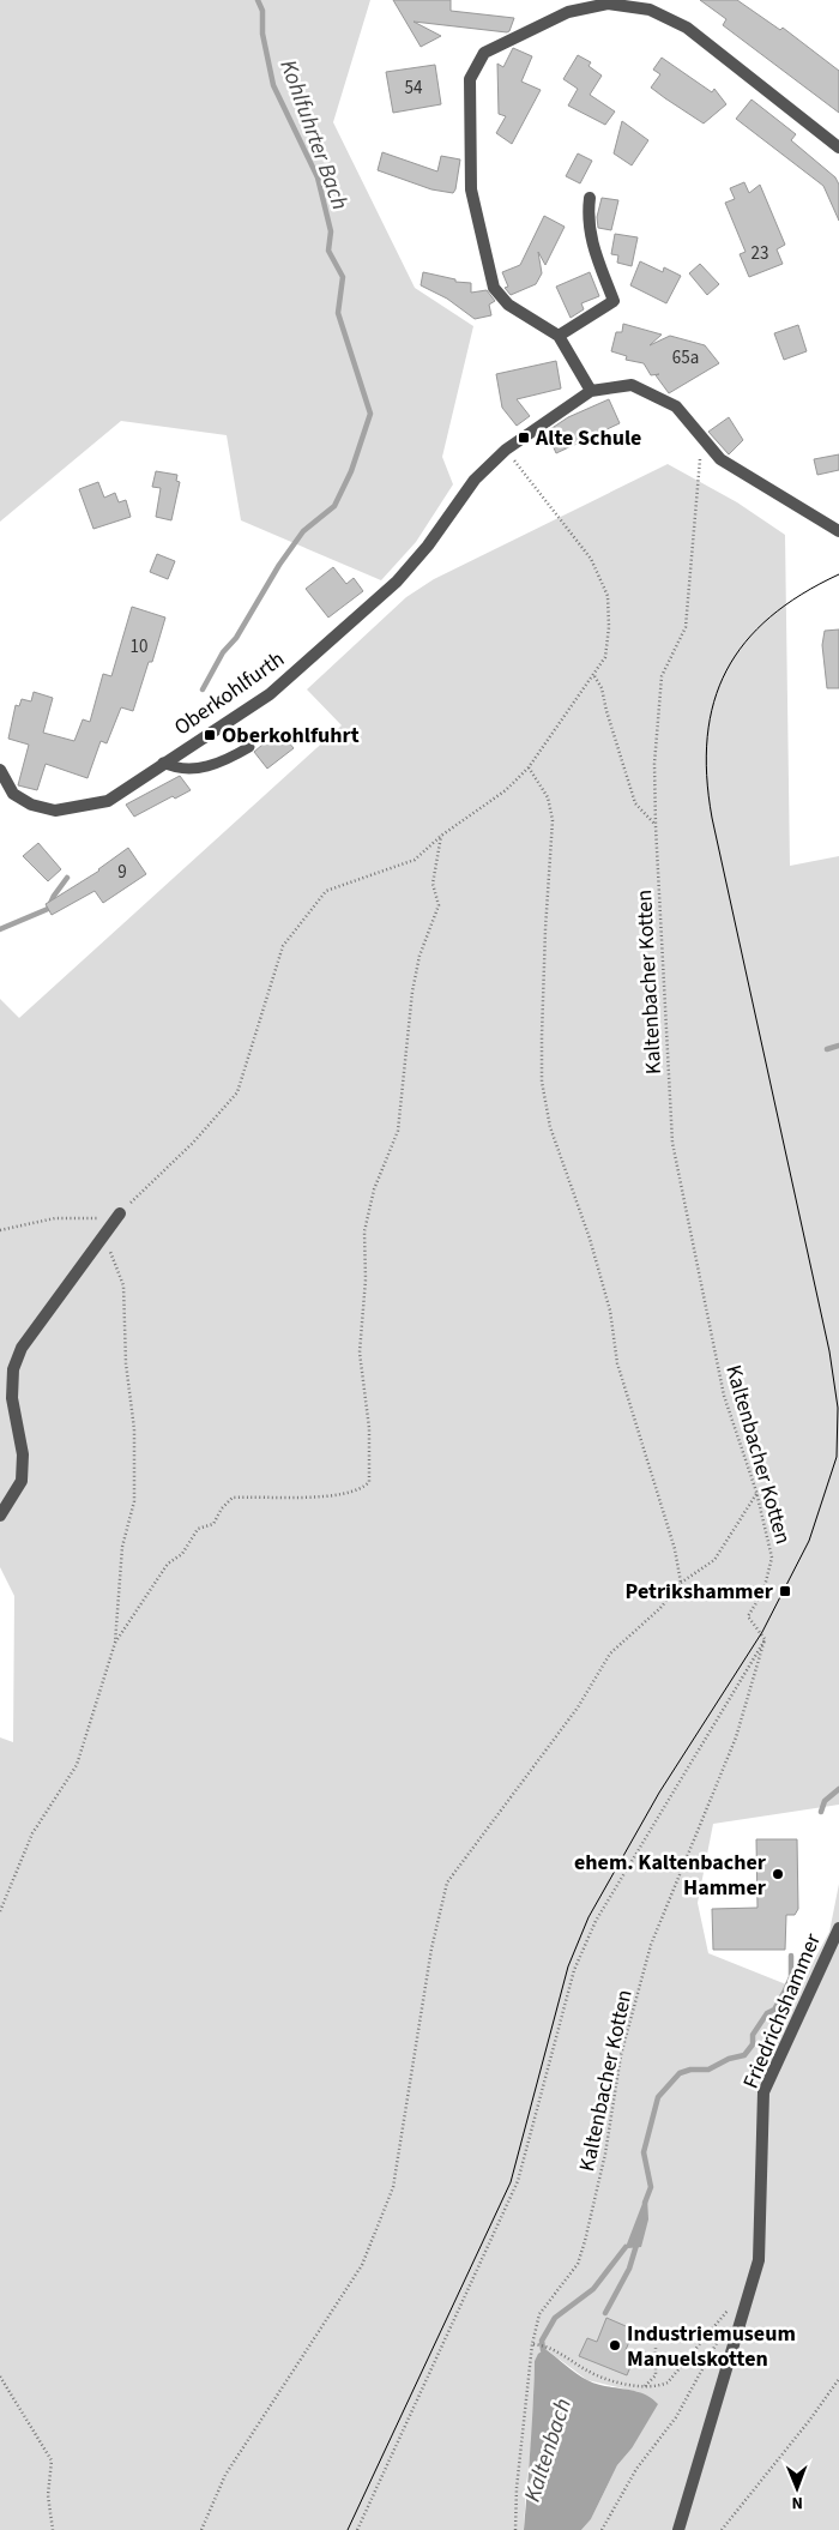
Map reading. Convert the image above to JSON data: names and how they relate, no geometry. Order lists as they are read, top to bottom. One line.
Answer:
{"streets":{"street":["Oberkohlfurth","Friedrichshammer"],"path":["Kaltenbacher Kotten"]},"water":["Kohlfuhrter Bach","Kaltenbach"],"places":{"transit":["Alte Schule","Oberkohlfuhrt","Petrikshammer"],"other":["ehem. Kaltenbacher Hammer","Industriemuseum Manuelskotten"]},"house_numbers":["54","23","65a","10","9"],"north":"bottom"}
